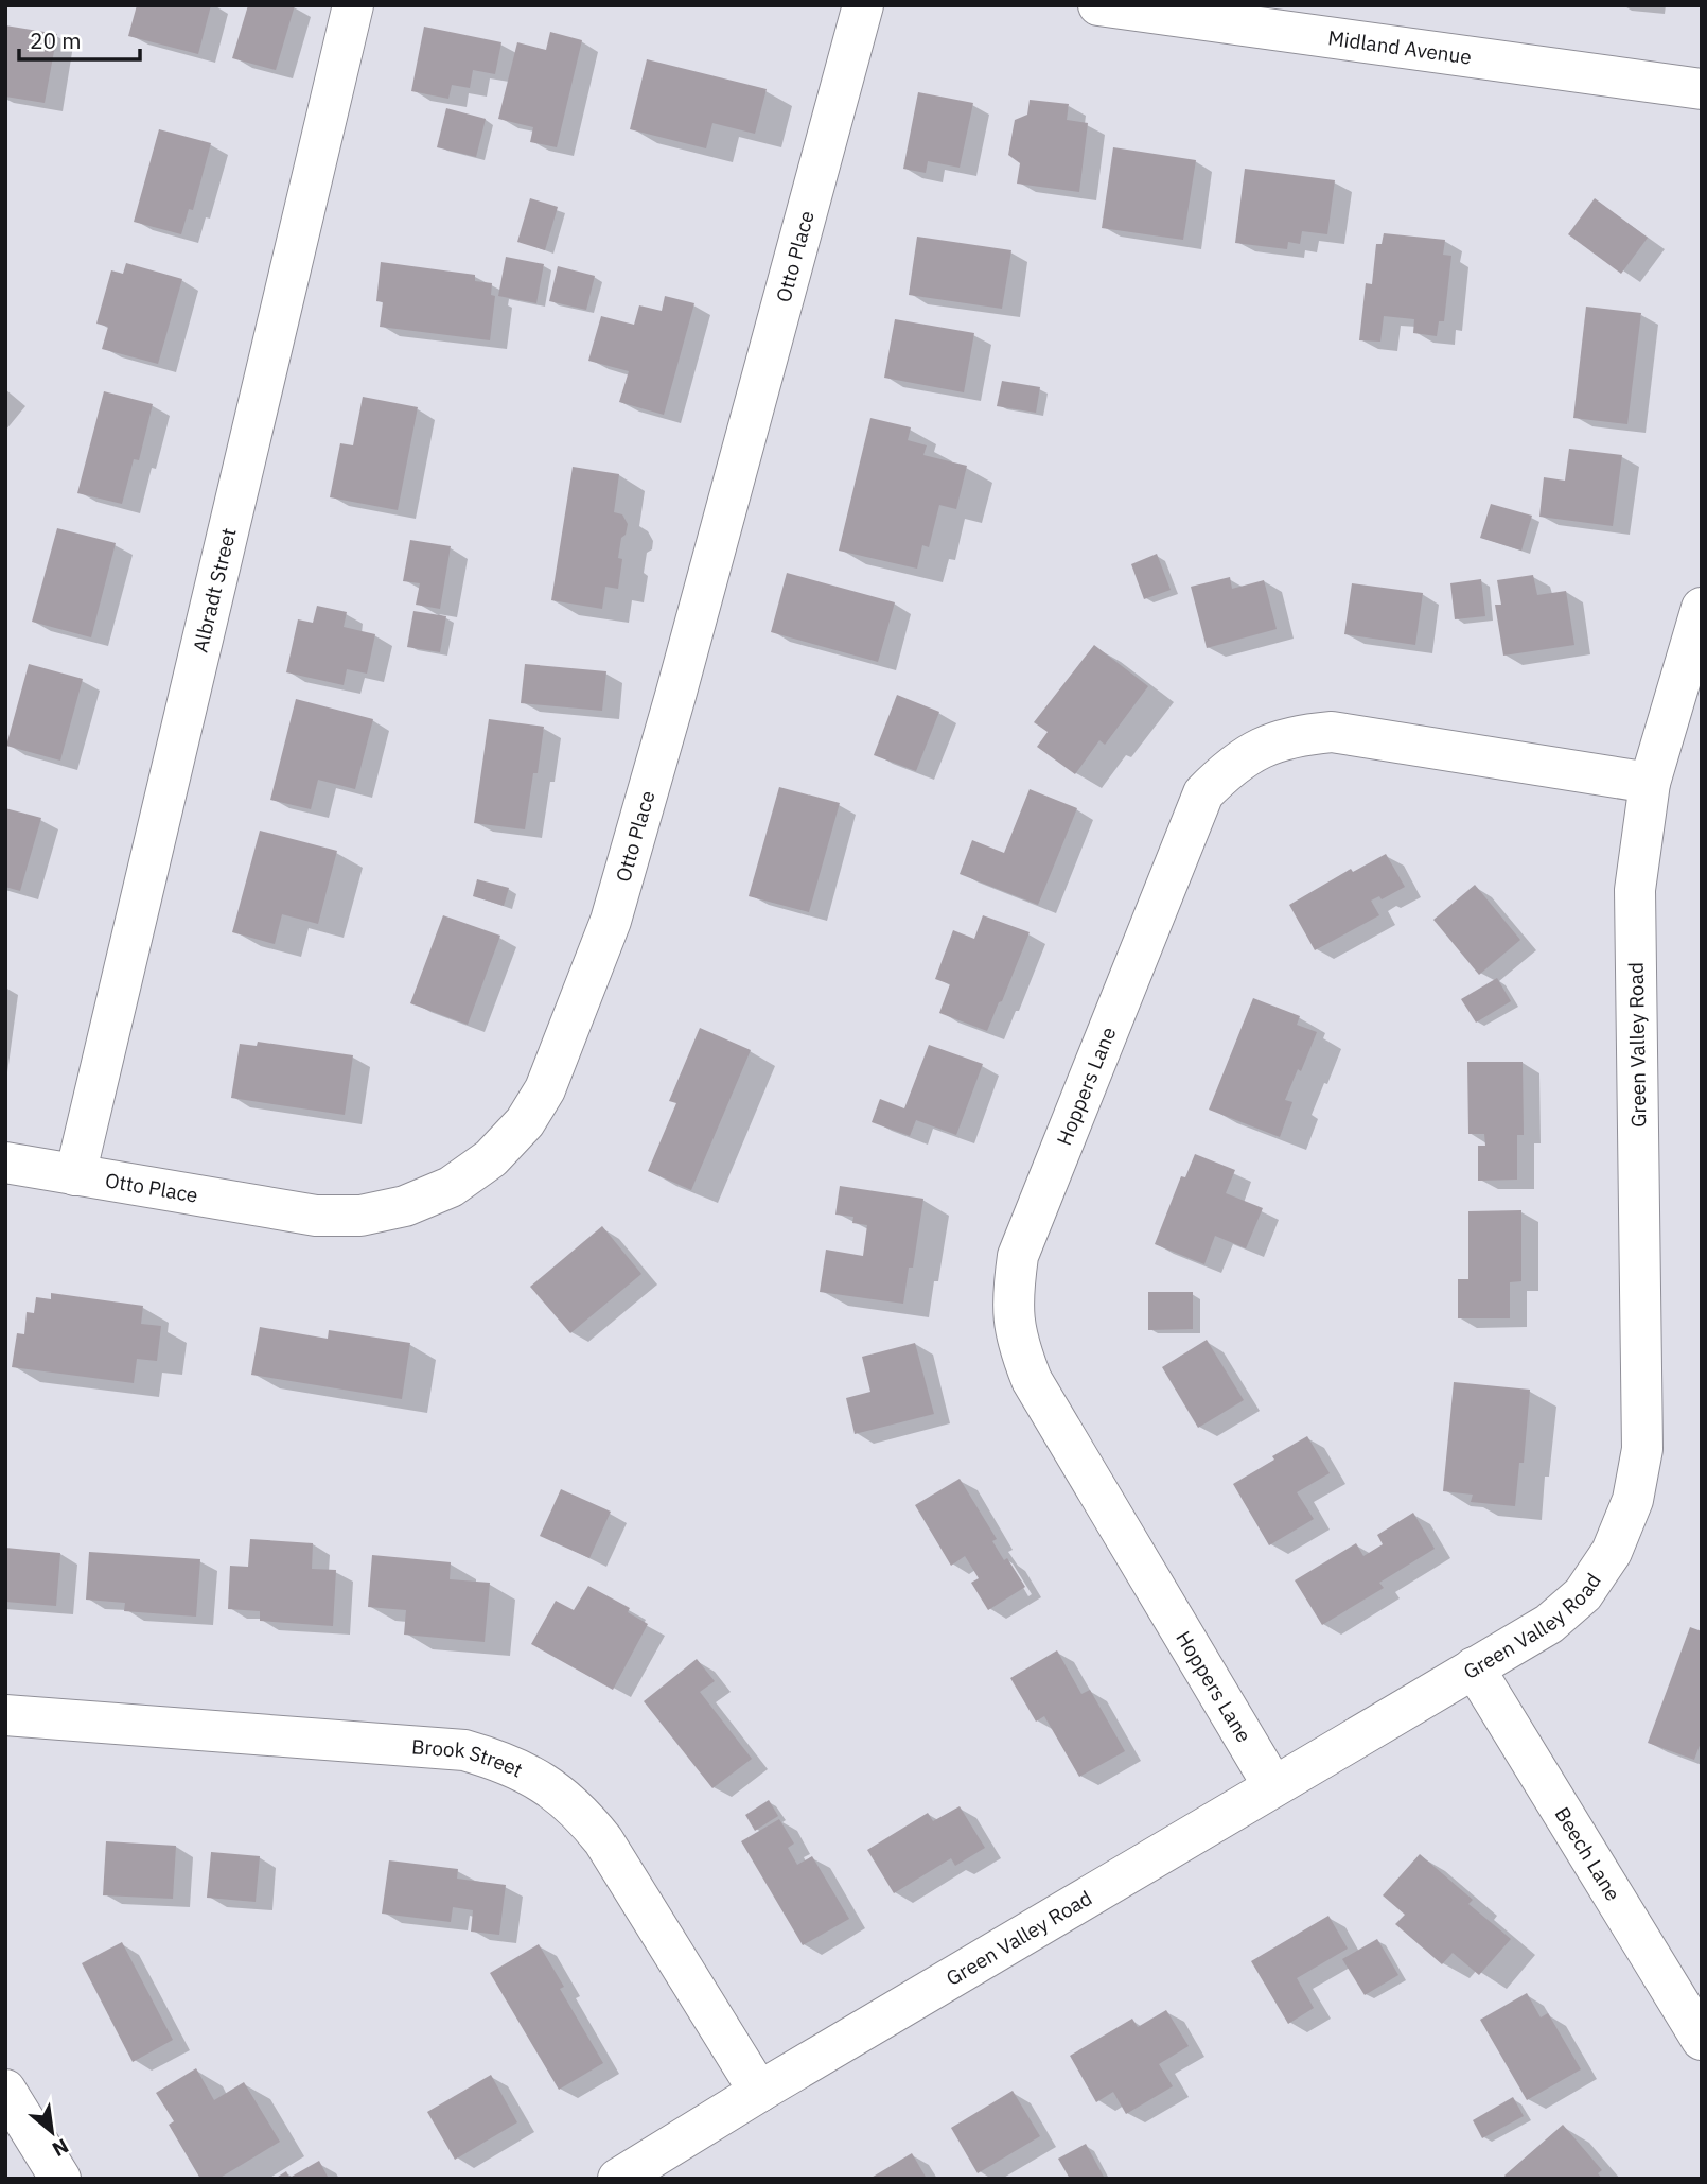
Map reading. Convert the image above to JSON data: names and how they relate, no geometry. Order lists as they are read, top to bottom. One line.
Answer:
{"streets":{"street":["Midland Avenue","Otto Place","Albradt Street","Green Valley Road","Hoppers Lane","Brook Street","Beech Lane"]},"crossings":[["Otto Place","Albradt Street"],["Green Valley Road","Hoppers Lane"],["Green Valley Road","Brook Street"],["Green Valley Road","Beech Lane"]],"scale_bar":"20 m","north":"bottom right"}
